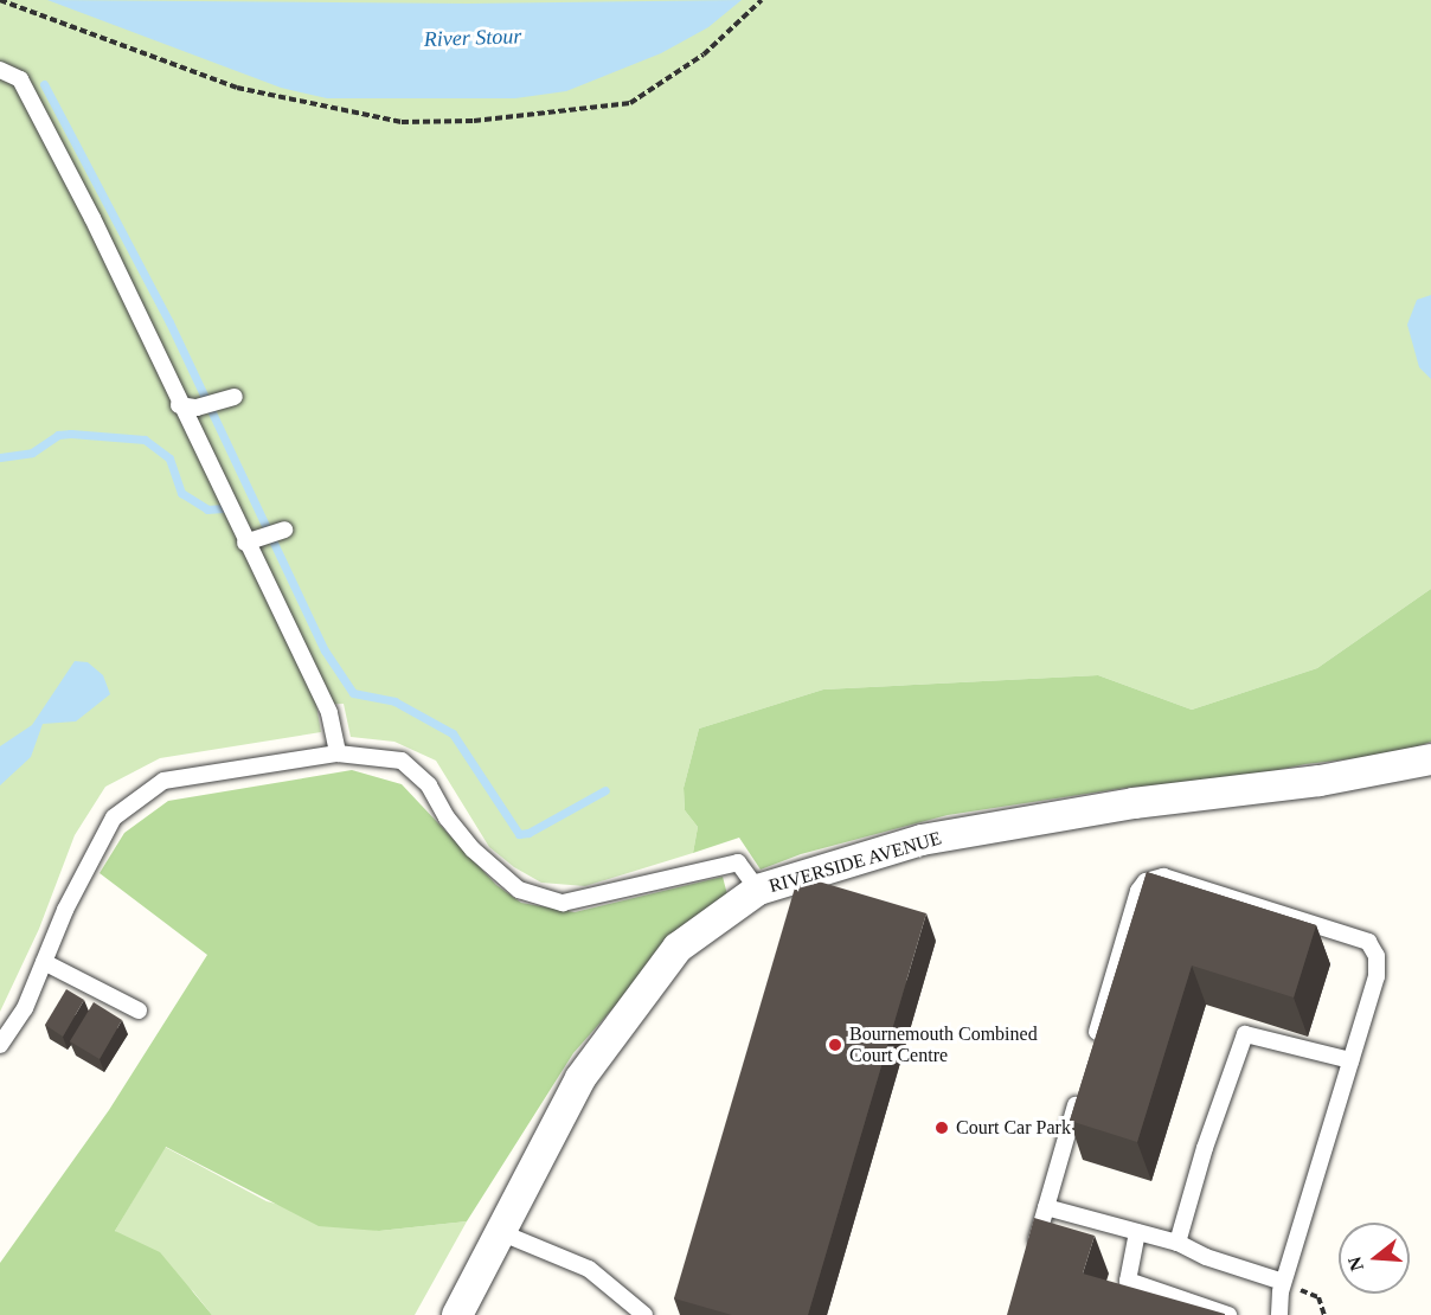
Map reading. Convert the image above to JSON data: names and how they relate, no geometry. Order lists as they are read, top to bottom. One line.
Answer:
{"streets":{"street":["RIVERSIDE AVENUE"]},"water":["River Stour"],"places":["Bournemouth Combined Court Centre","Court Car Park"],"north":"left"}
